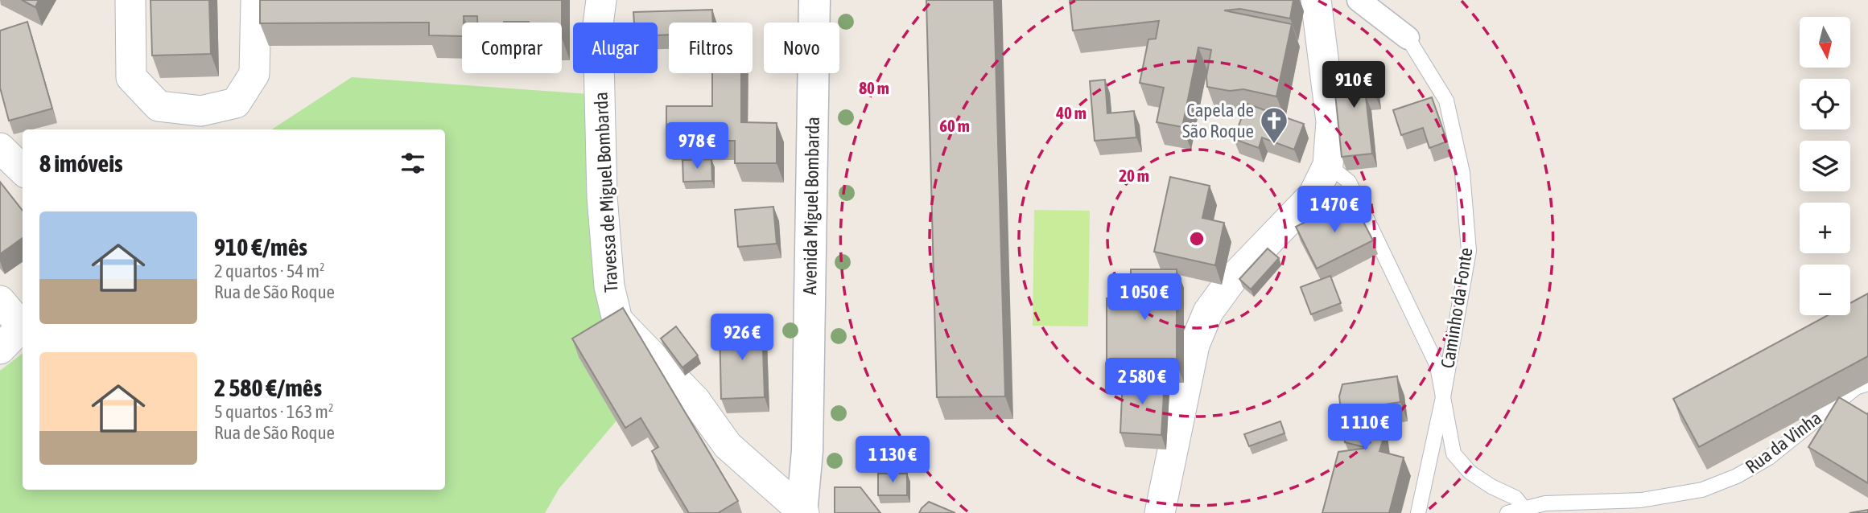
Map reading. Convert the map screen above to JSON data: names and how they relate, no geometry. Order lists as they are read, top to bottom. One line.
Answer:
{"streets":{"street":["Travessa de Miguel Bombarda","Avenida Miguel Bombarda","Caminho da Fonte"],"lane":["Rua da Vinha"]},"crossings":[["Travessa de Miguel Bombarda","Avenida Miguel Bombarda"],["Caminho da Fonte","Rua da Vinha"]],"places":{"church":["Capela de São Roque"]},"north":"bottom","page":{"map_buttons":["+","−"],"chip":["Comprar","Alugar","Filtros","Novo"],"price":["910 €","978 €","1 470 €","1 050 €","926 €","2 580 €","1 110 €","1 130 €"],"heading":"8 imóveis","list":[{"name":"910 €/mês","note":"2 quartos · 54 m² · Rua de São Roque"},{"name":"2 580 €/mês","note":"5 quartos · 163 m² · Rua de São Roque"}]},"rings":["80 m","40 m","60 m","20 m"]}
